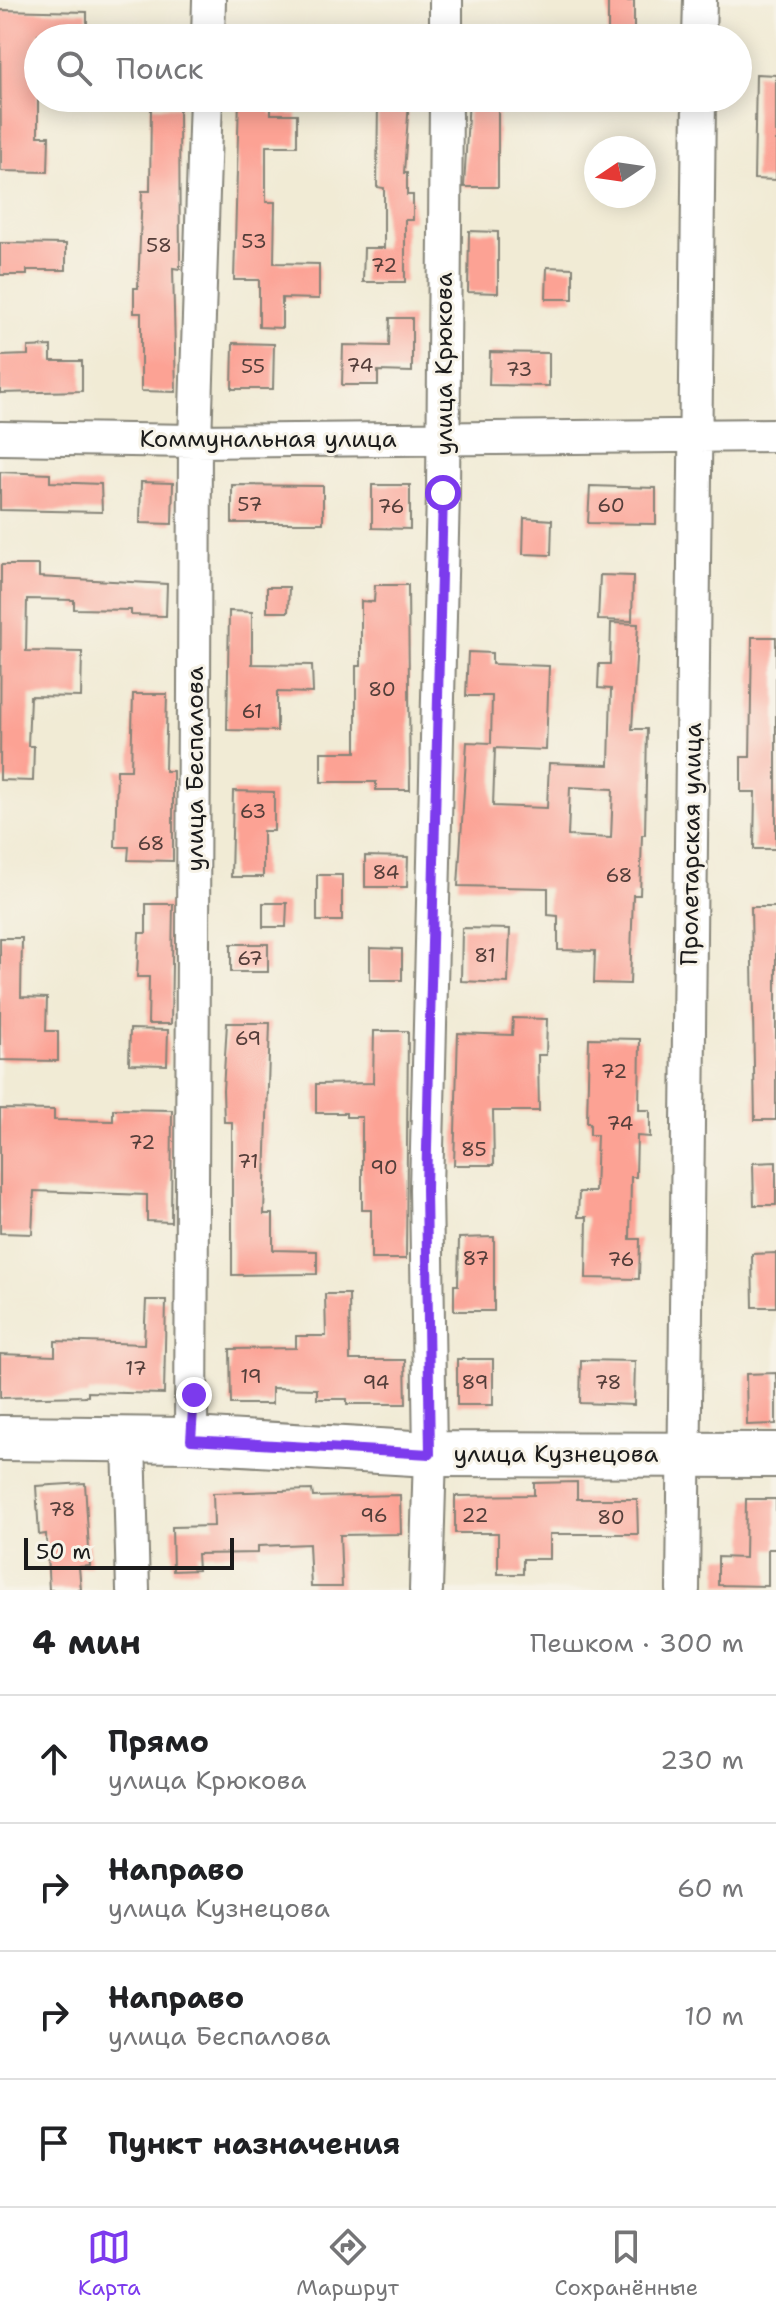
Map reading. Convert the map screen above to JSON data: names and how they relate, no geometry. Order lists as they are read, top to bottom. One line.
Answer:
{"streets":{"street":["улица Крюкова","Коммунальная улица","улица Беспалова","Пролетарская улица","улица Кузнецова"]},"crossings":[["улица Крюкова","Коммунальная улица"],["улица Крюкова","улица Кузнецова"],["Коммунальная улица","улица Беспалова"],["Коммунальная улица","Пролетарская улица"],["улица Беспалова","улица Кузнецова"],["Пролетарская улица","улица Кузнецова"]],"house_numbers":["53","58","72","74","55","73","57","60","76","80","61","63","68","84","68","81","67","69","72","74","72","85","71","90","87","76","17","19","94","89","78","78","96","22","80"],"scale_bar":"50 m","north":"left","page":{"search":"Поиск","scale":"50 m","heading":["4 мин","Пешком · 300 m"],"list":[["Прямо","улица Крюкова","230 m"],["Направо","улица Кузнецова","60 m"],["Направо","улица Беспалова","10 m"],"Пункт назначения"],"nav":["Карта","Маршрут","Сохранённые"]}}
